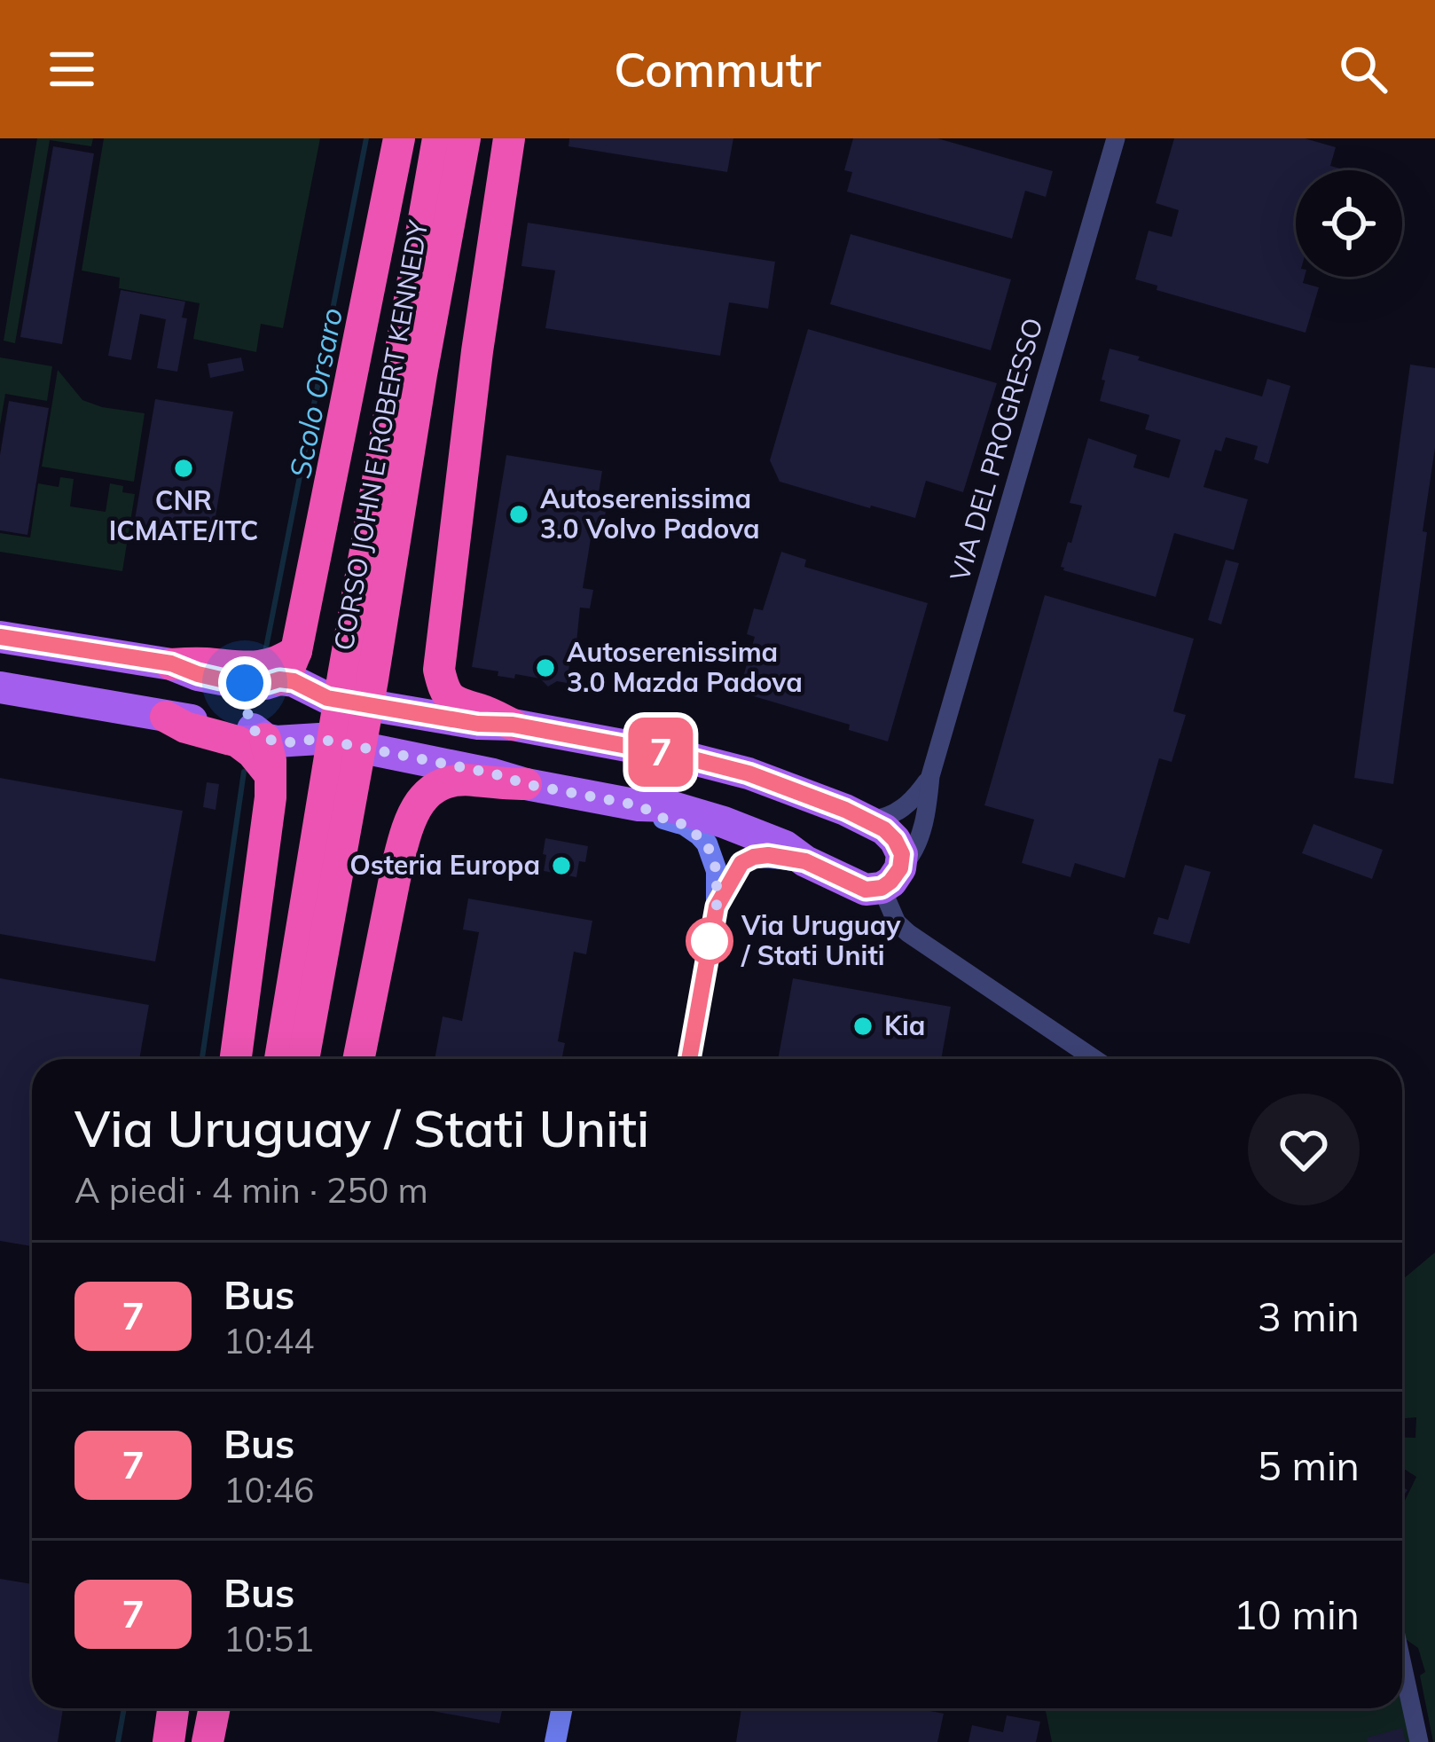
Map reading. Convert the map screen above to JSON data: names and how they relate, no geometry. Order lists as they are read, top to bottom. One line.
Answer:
{"streets":{"highway":["CORSO JOHN E ROBERT KENNEDY"],"street":["VIA DEL PROGRESSO"]},"water":["Scolo Orsaro"],"places":["CNR ICMATE/ITC","Autoserenissima 3.0 Volvo Padova","Autoserenissima 3.0 Mazda Padova","Osteria Europa","Via Uruguay / Stati Uniti","Kia"],"lines":["bus line 7"],"page":{"header":"Commutr","on_map":"7","heading":["Via Uruguay / Stati Uniti","A piedi · 4 min · 250 m"],"list":[{"mark":"7","name":"Bus","note":"10:44","value":"3 min"},{"mark":"7","name":"Bus","note":"10:46","value":"5 min"},{"mark":"7","name":"Bus","note":"10:51","value":"10 min"}]}}
